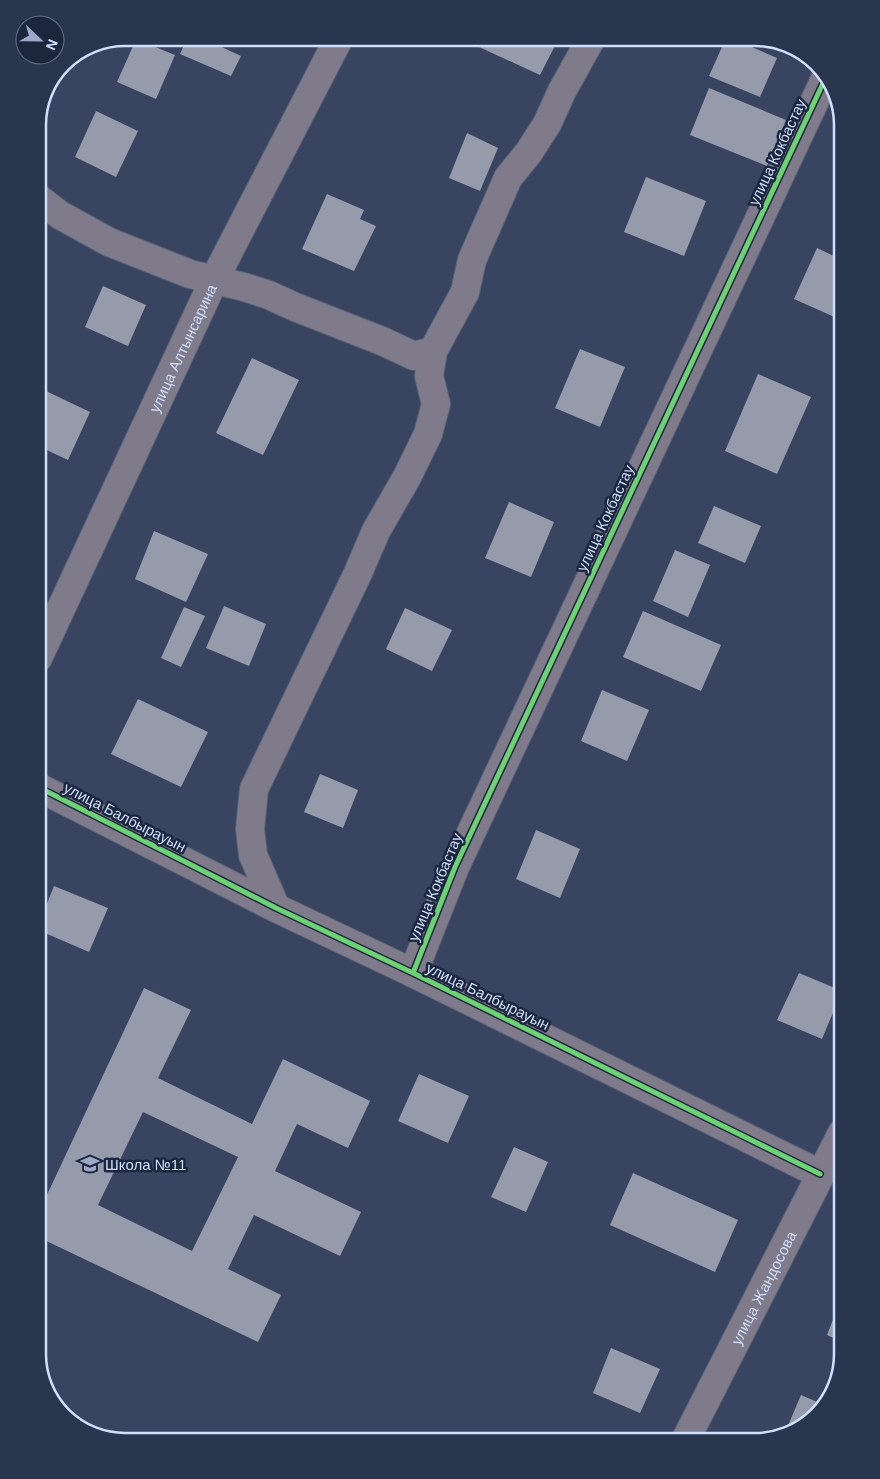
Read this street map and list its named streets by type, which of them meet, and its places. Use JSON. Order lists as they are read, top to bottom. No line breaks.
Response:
{"streets":{"street":["улица Кокбастау","улица Алтынсарина","улица Балбырауын","улица Жандосова"]},"crossings":[["улица Кокбастау","улица Балбырауын"],["улица Балбырауын","улица Жандосова"]],"places":{"school or university":["Школа №11"]},"north":"right"}
